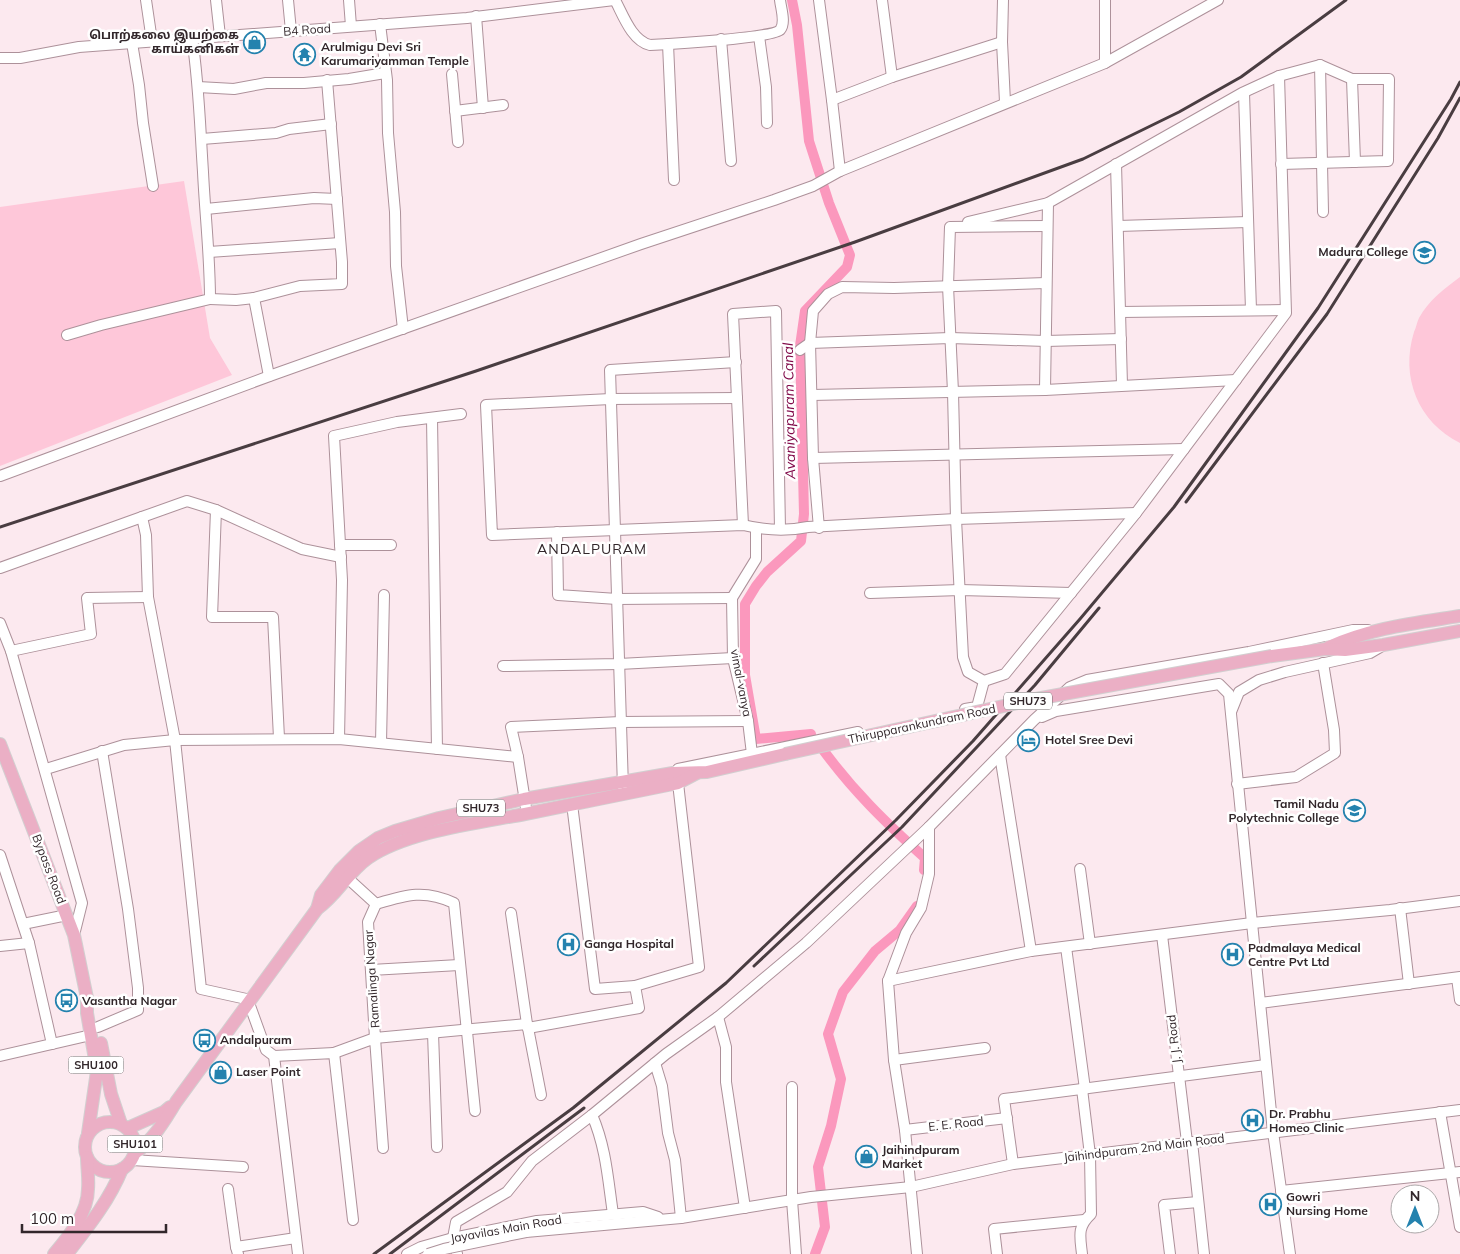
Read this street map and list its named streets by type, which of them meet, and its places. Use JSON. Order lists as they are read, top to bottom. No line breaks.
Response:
{"streets":{"main road":["SHU73","Thirupparankundram Road","Bypass Road","SHU100","SHU101"],"street":["B4 Road","vimal-vanya","Ramalinga Nagar","J. J. Road","E. E. Road","Jaihindpuram 2nd Main Road","Jayavilas Main Road"]},"crossings":[["Thirupparankundram Road","Bypass Road"],["Thirupparankundram Road","SHU101"],["Bypass Road","SHU101"],["J. J. Road","Jaihindpuram 2nd Main Road"],["Jaihindpuram 2nd Main Road","Jayavilas Main Road"]],"districts":["ANDALPURAM"],"water":["Avaniyapuram Canal"],"places":{"shop":["பொற்கலை இயற்கை காய்கனிகள்","Laser Point","Jaihindpuram Market"],"temple":["Arulmigu Devi Sri Karumariyamman Temple"],"school or university":["Madura College","Tamil Nadu Polytechnic College"],"hotel":["Hotel Sree Devi"],"hospital":["Ganga Hospital","Padmalaya Medical Centre Pvt Ltd","Dr. Prabhu Homeo Clinic","Gowri Nursing Home"],"bus stop":["Vasantha Nagar","Andalpuram"]},"scale_bar":"100 m","north":"top"}
